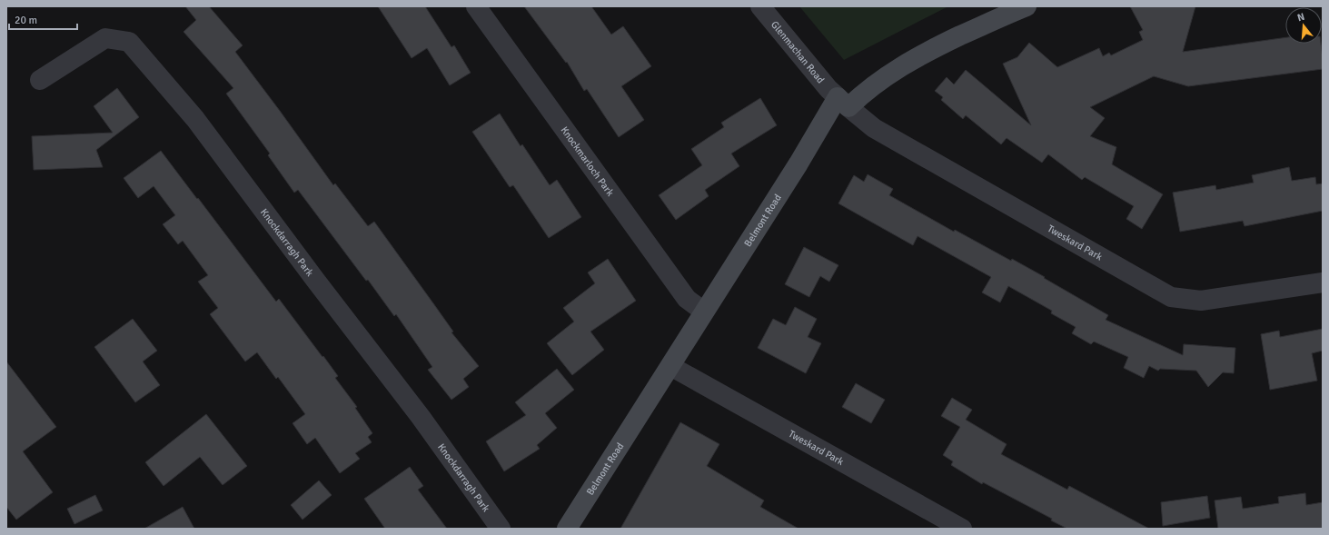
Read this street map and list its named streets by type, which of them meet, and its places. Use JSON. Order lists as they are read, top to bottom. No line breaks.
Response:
{"streets":{"main road":["Belmont Road"],"street":["Glenmachan Road","Knockmarloch Park","Knockdarragh Park","Tweskard Park"]},"crossings":[["Glenmachan Road","Belmont Road"],["Glenmachan Road","Tweskard Park"],["Knockmarloch Park","Belmont Road"],["Belmont Road","Tweskard Park"]],"scale_bar":"20 m","north":"top"}
